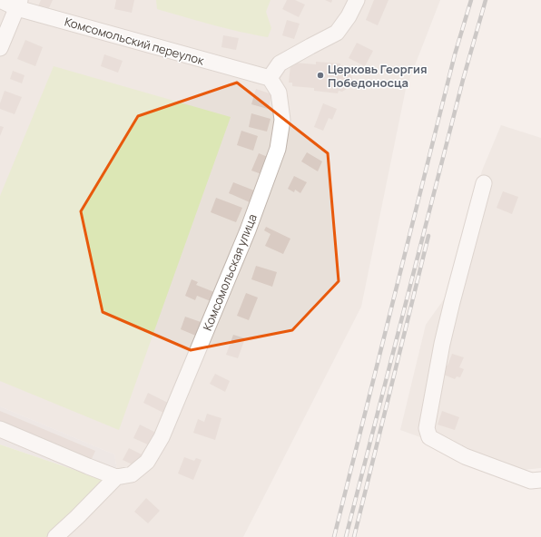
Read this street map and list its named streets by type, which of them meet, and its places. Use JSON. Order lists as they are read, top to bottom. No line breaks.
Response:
{"streets":{"street":["Комсомольский переулок","Комсомольская улица"]},"crossings":[["Комсомольский переулок","Комсомольская улица"]],"places":["Церковь Георгия Победоносца"]}
